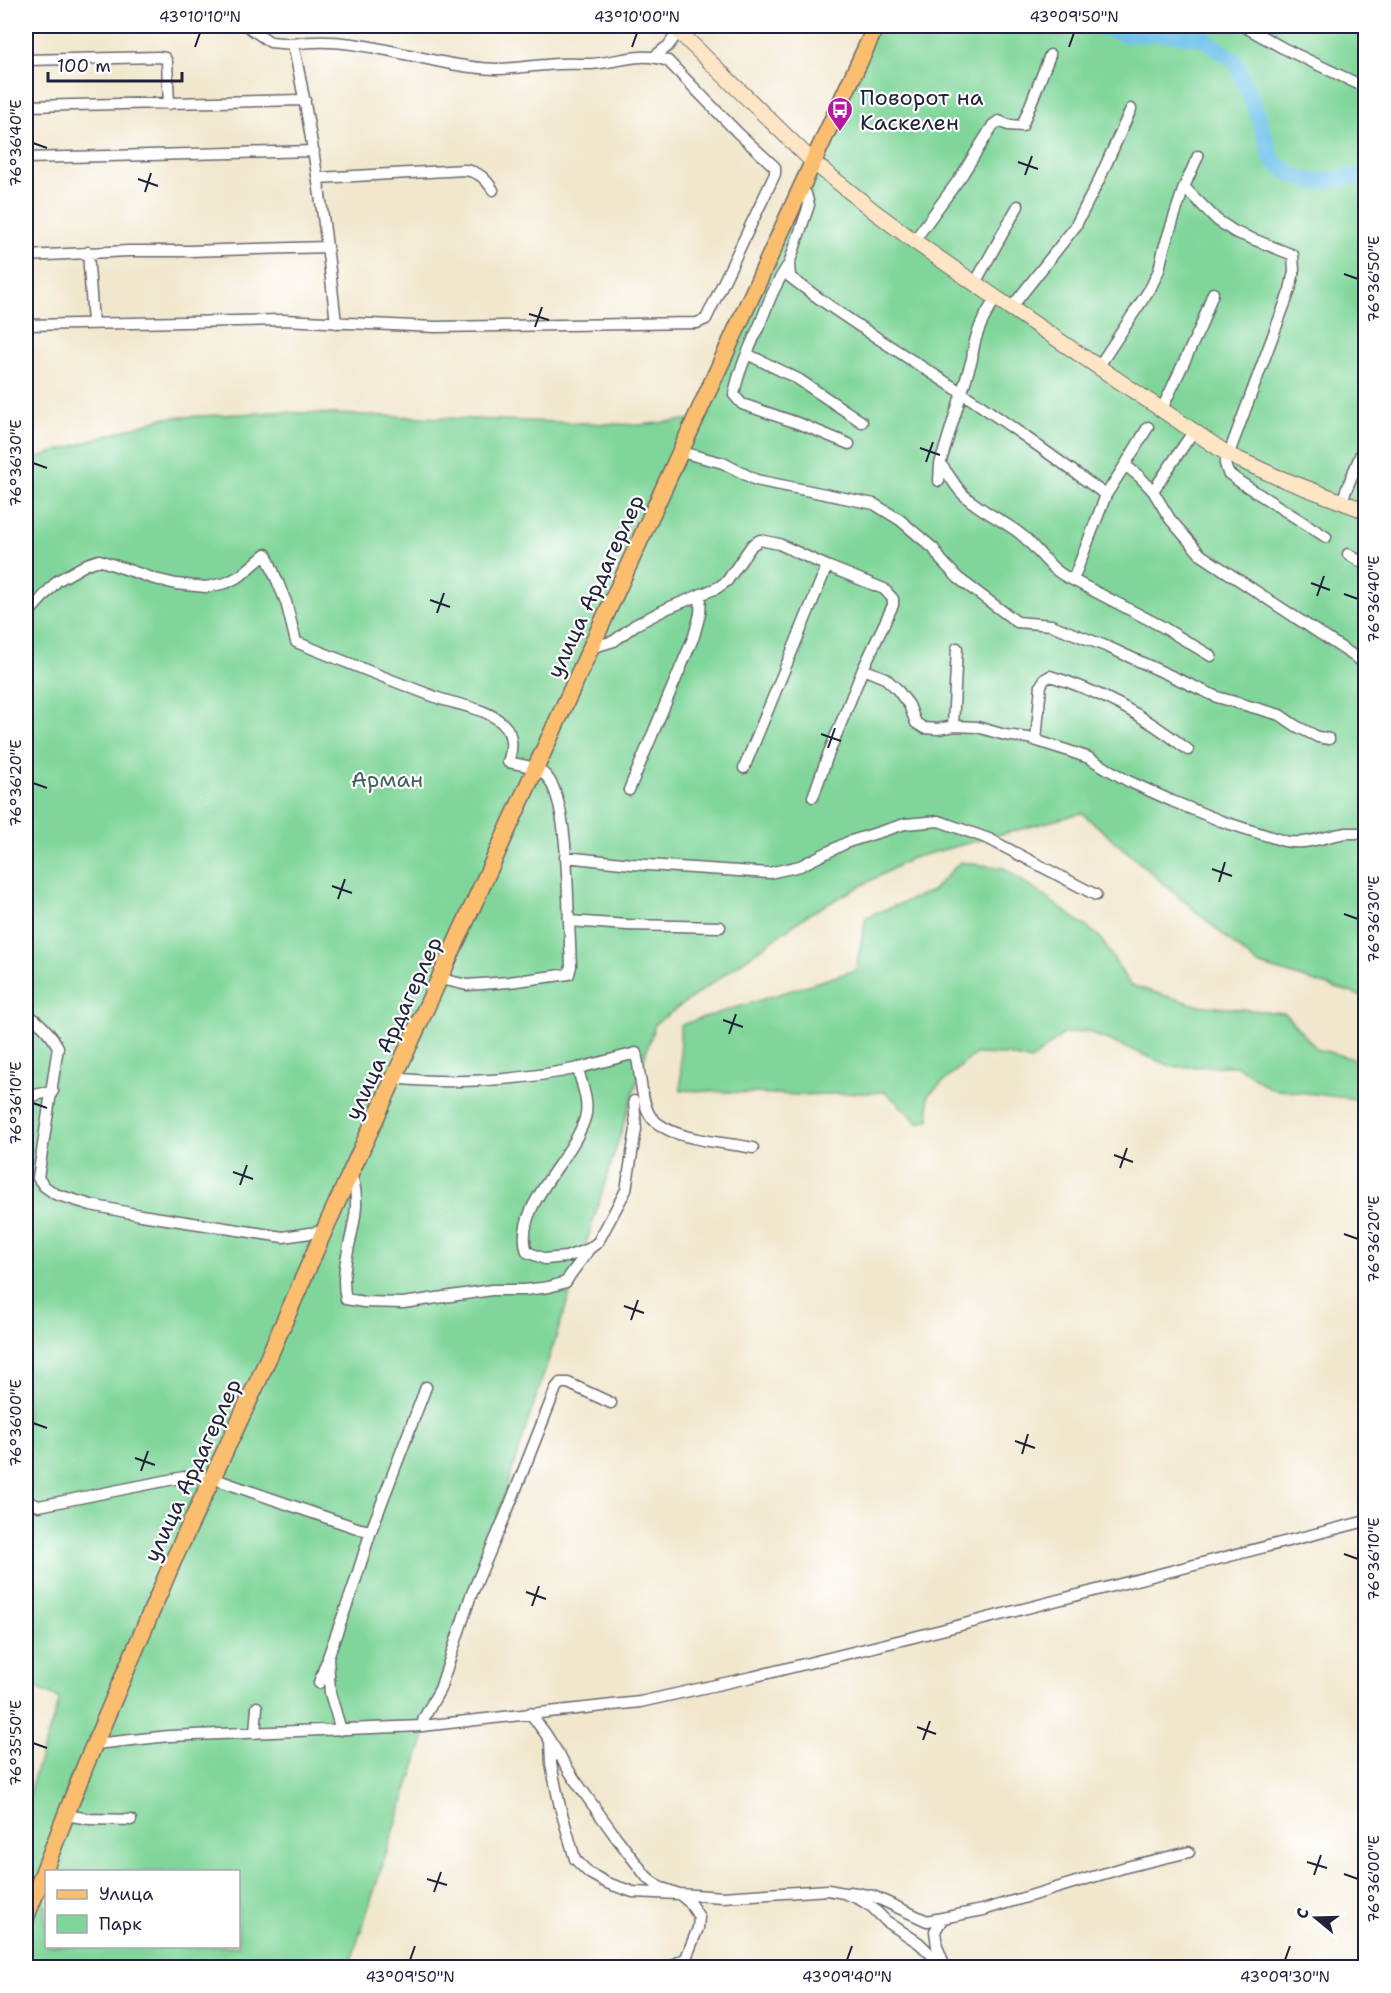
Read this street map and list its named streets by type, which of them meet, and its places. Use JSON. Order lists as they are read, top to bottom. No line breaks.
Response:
{"streets":{"main road":["улица Ардагерлер"]},"parks":["Арман"],"places":{"bus stop":["Поворот на Каскелен"]},"legend":["Улица","Парк"],"scale_bar":"100 m","north":"left","coordinates":["43°10'10\"N","43°10'00\"N","43°09'50\"N","76°36'40\"E","76°36'50\"E","76°36'30\"E","76°36'20\"E","76°36'10\"E","76°36'00\"E","76°35'50\"E","43°09'40\"N","43°09'30\"N"]}
